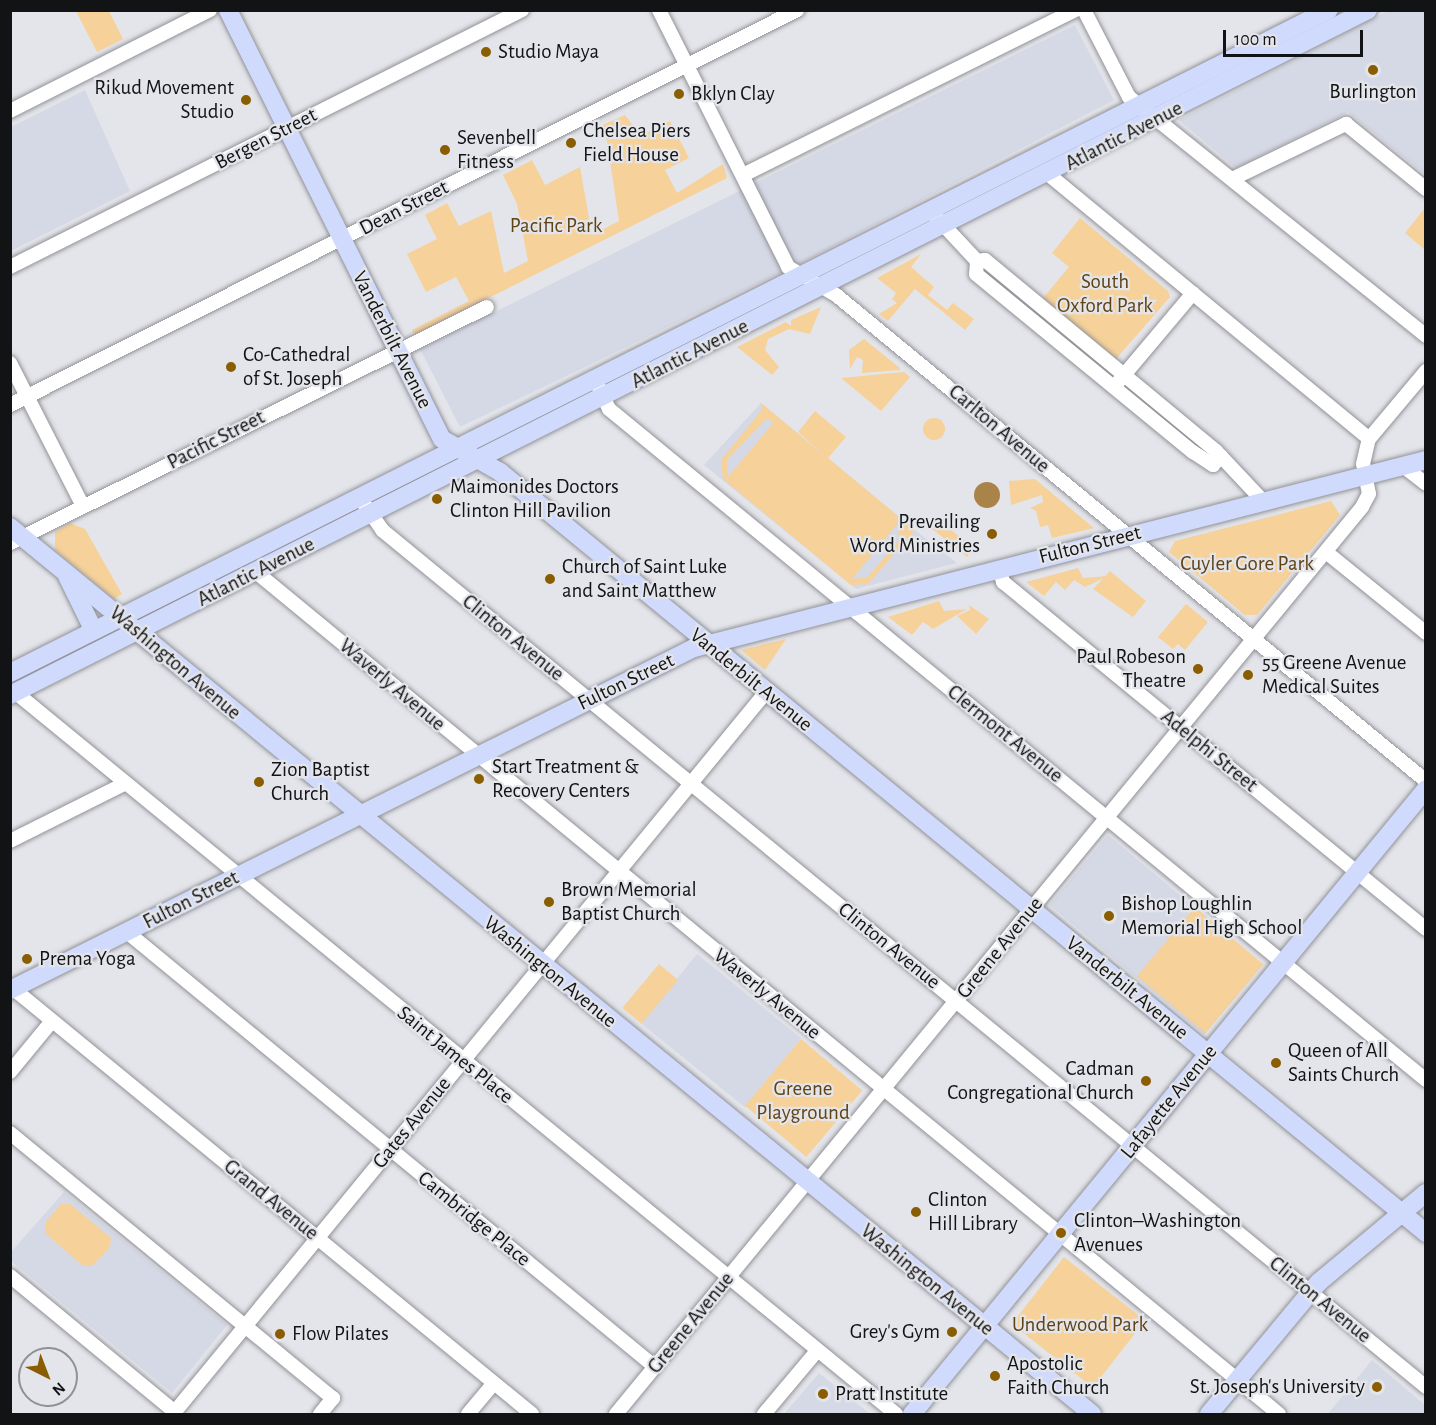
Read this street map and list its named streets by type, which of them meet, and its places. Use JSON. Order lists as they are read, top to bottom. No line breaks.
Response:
{"streets":{"main road":["Atlantic Avenue","Vanderbilt Avenue","Fulton Street","Washington Avenue","Lafayette Avenue"],"street":["Bergen Street","Dean Street","Carlton Avenue","Pacific Street","Clinton Avenue","Waverly Avenue","Clermont Avenue","Adelphi Street","Greene Avenue","Saint James Place","Gates Avenue","Grand Avenue","Cambridge Place"]},"crossings":[["Atlantic Avenue","Vanderbilt Avenue"],["Atlantic Avenue","Carlton Avenue"],["Atlantic Avenue","Clinton Avenue"],["Atlantic Avenue","Washington Avenue"],["Atlantic Avenue","Waverly Avenue"],["Atlantic Avenue","Clermont Avenue"],["Atlantic Avenue","Saint James Place"],["Bergen Street","Vanderbilt Avenue"],["Dean Street","Vanderbilt Avenue"],["Vanderbilt Avenue","Pacific Street"],["Vanderbilt Avenue","Fulton Street"],["Vanderbilt Avenue","Greene Avenue"],["Vanderbilt Avenue","Lafayette Avenue"],["Vanderbilt Avenue","Gates Avenue"],["Carlton Avenue","Fulton Street"],["Carlton Avenue","Greene Avenue"],["Pacific Street","Washington Avenue"],["Fulton Street","Clinton Avenue"],["Fulton Street","Washington Avenue"],["Fulton Street","Waverly Avenue"],["Fulton Street","Clermont Avenue"],["Fulton Street","Adelphi Street"],["Fulton Street","Greene Avenue"],["Fulton Street","Saint James Place"],["Fulton Street","Grand Avenue"],["Fulton Street","Cambridge Place"],["Clinton Avenue","Greene Avenue"],["Clinton Avenue","Lafayette Avenue"],["Clinton Avenue","Gates Avenue"],["Washington Avenue","Greene Avenue"],["Washington Avenue","Lafayette Avenue"],["Washington Avenue","Gates Avenue"],["Waverly Avenue","Greene Avenue"],["Waverly Avenue","Lafayette Avenue"],["Waverly Avenue","Gates Avenue"],["Clermont Avenue","Greene Avenue"],["Clermont Avenue","Lafayette Avenue"],["Adelphi Street","Greene Avenue"],["Adelphi Street","Lafayette Avenue"],["Greene Avenue","Saint James Place"],["Greene Avenue","Cambridge Place"],["Saint James Place","Gates Avenue"],["Gates Avenue","Grand Avenue"],["Gates Avenue","Cambridge Place"]],"parks":["Pacific Park","South Oxford Park","Cuyler Gore Park","Greene Playground","Underwood Park"],"places":["Studio Maya","Burlington","Bklyn Clay","Rikud Movement Studio","Chelsea Piers Field House","Sevenbell Fitness","Co-Cathedral of St. Joseph","Maimonides Doctors Clinton Hill Pavilion","Prevailing Word Ministries","Church of Saint Luke and Saint Matthew","Paul Robeson Theatre","55 Greene Avenue Medical Suites","Start Treatment & Recovery Centers","Zion Baptist Church","Brown Memorial Baptist Church","Bishop Loughlin Memorial High School","Prema Yoga","Queen of All Saints Church","Cadman Congregational Church","Clinton Hill Library","Clinton–Washington Avenues","Grey's Gym","Flow Pilates","Apostolic Faith Church","St. Joseph's University","Pratt Institute"],"scale_bar":"100 m","north":"bottom right"}
